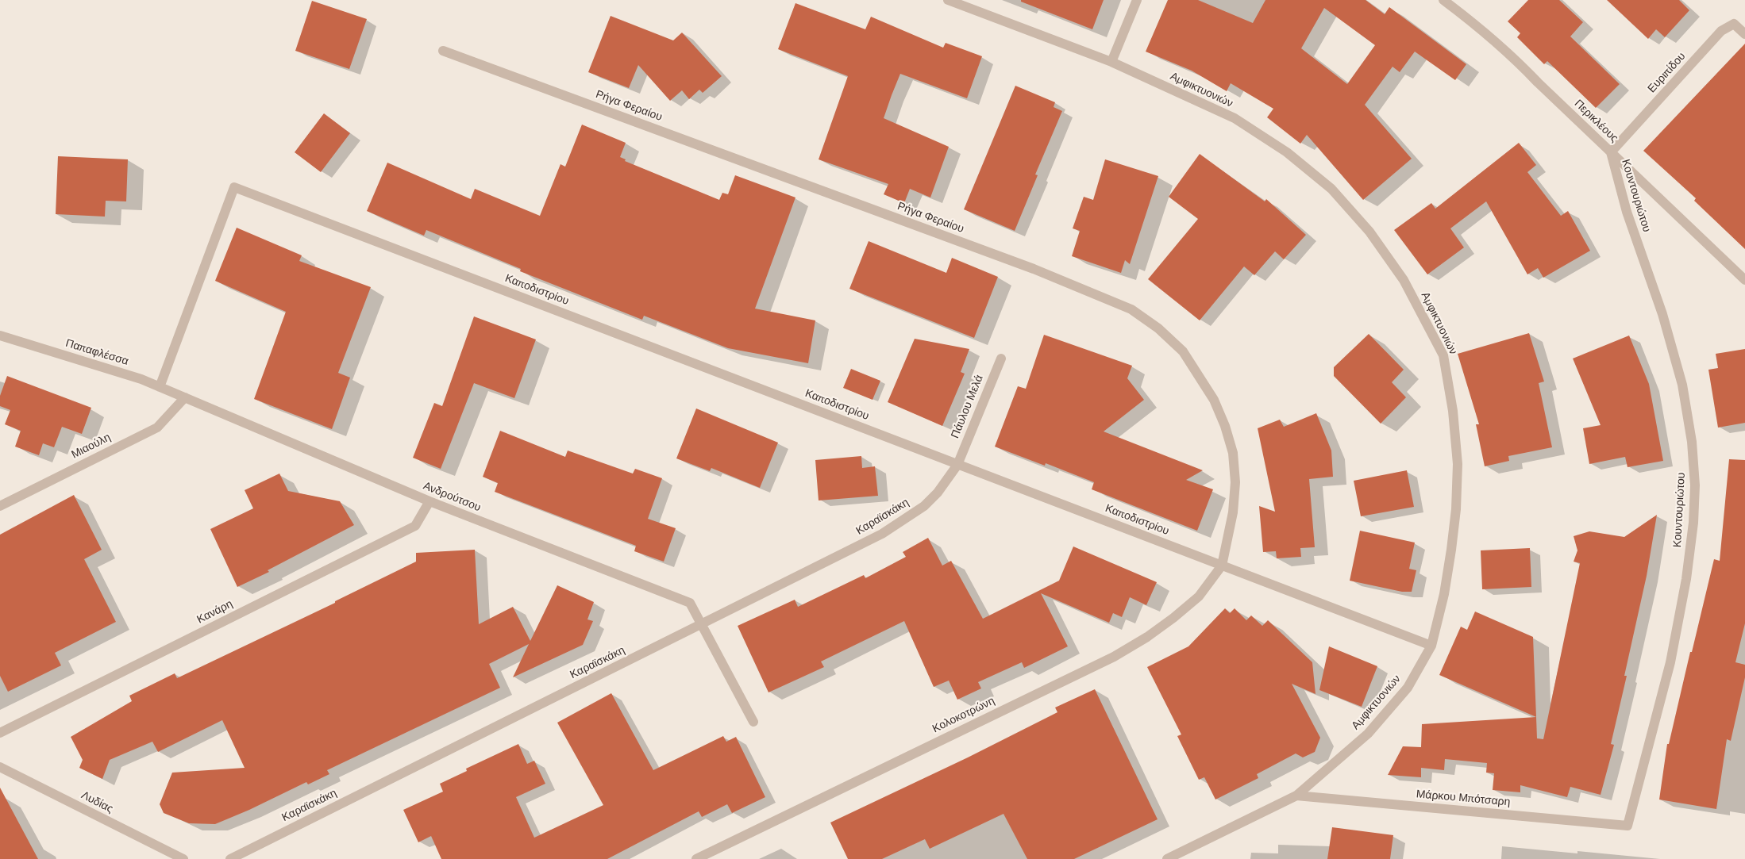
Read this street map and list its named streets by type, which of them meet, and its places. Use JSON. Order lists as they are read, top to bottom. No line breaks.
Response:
{"streets":{"street":["Ευριπίδου","Αμφικτυονιών","Ρήγα Φεραίου","Περικλέους","Κουντουριώτου","Καποδιστρίου","Παπαφλέσσα","Πάυλου Μελά","Μιαούλη","Ανδρούτσου","Καραϊσκάκη","Κανάρη","Κολοκοτρώνη","Μάρκου Μπότσαρη","Λυδίας"]},"crossings":[["Ευριπίδου","Περικλέους"],["Ευριπίδου","Κουντουριώτου"],["Αμφικτυονιών","Καποδιστρίου"],["Αμφικτυονιών","Μάρκου Μπότσαρη"],["Ρήγα Φεραίου","Καποδιστρίου"],["Ρήγα Φεραίου","Κολοκοτρώνη"],["Περικλέους","Κουντουριώτου"],["Κουντουριώτου","Μάρκου Μπότσαρη"],["Καποδιστρίου","Παπαφλέσσα"],["Καποδιστρίου","Πάυλου Μελά"],["Καποδιστρίου","Καραϊσκάκη"],["Καποδιστρίου","Κολοκοτρώνη"],["Παπαφλέσσα","Μιαούλη"],["Παπαφλέσσα","Ανδρούτσου"],["Πάυλου Μελά","Καραϊσκάκη"],["Μιαούλη","Ανδρούτσου"],["Ανδρούτσου","Καραϊσκάκη"],["Ανδρούτσου","Κανάρη"]]}
